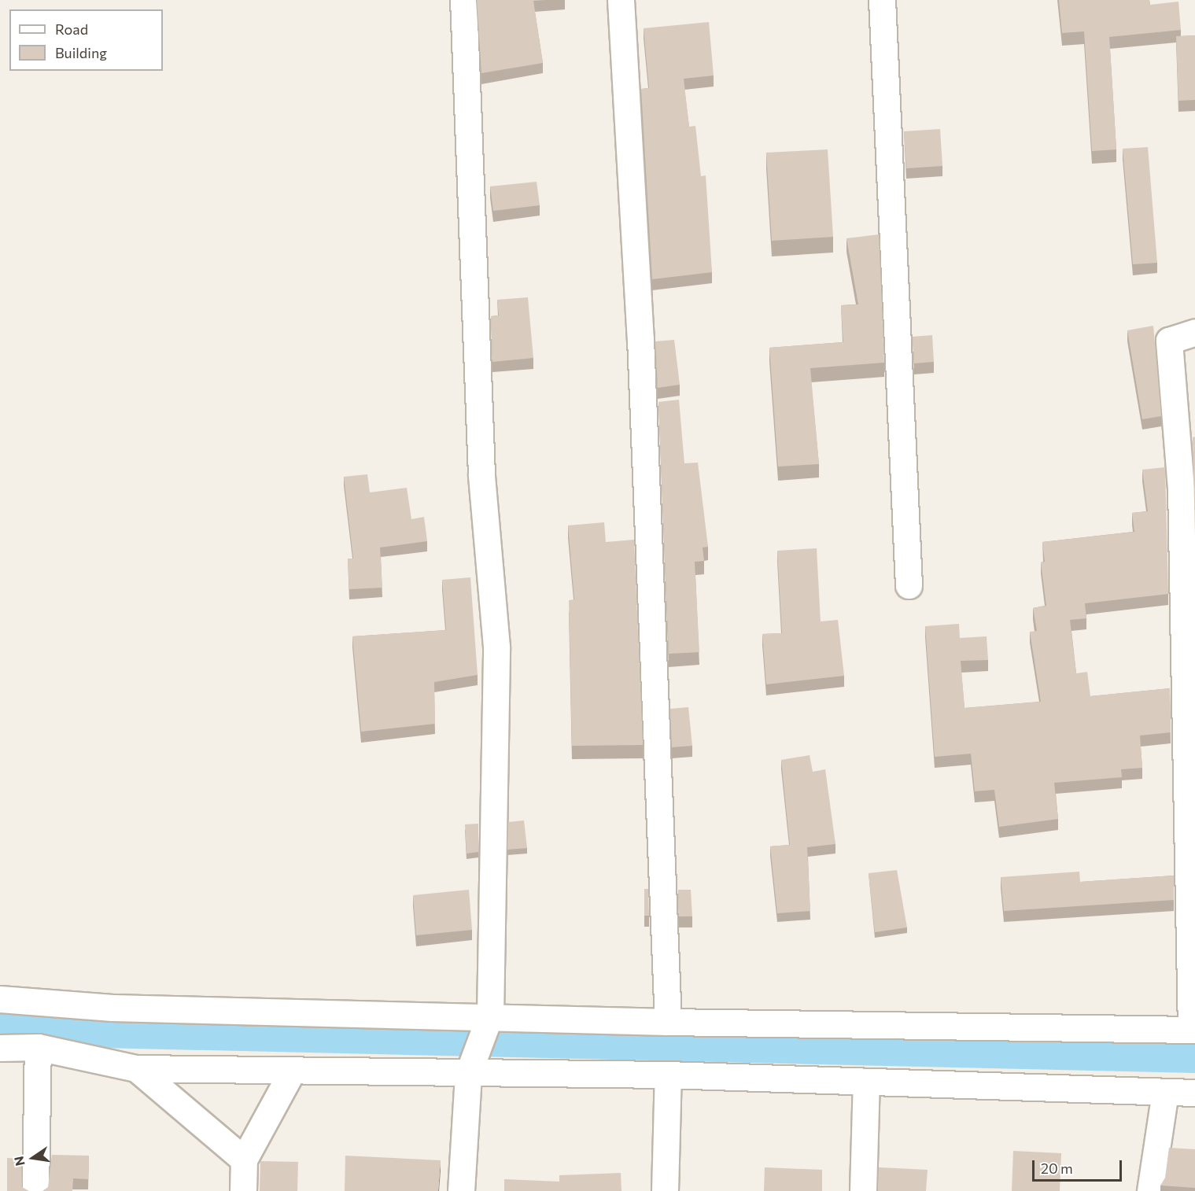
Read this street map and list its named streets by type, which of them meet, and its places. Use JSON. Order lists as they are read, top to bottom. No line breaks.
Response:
{"legend":["Road","Building"],"scale_bar":"20 m","north":"left"}
